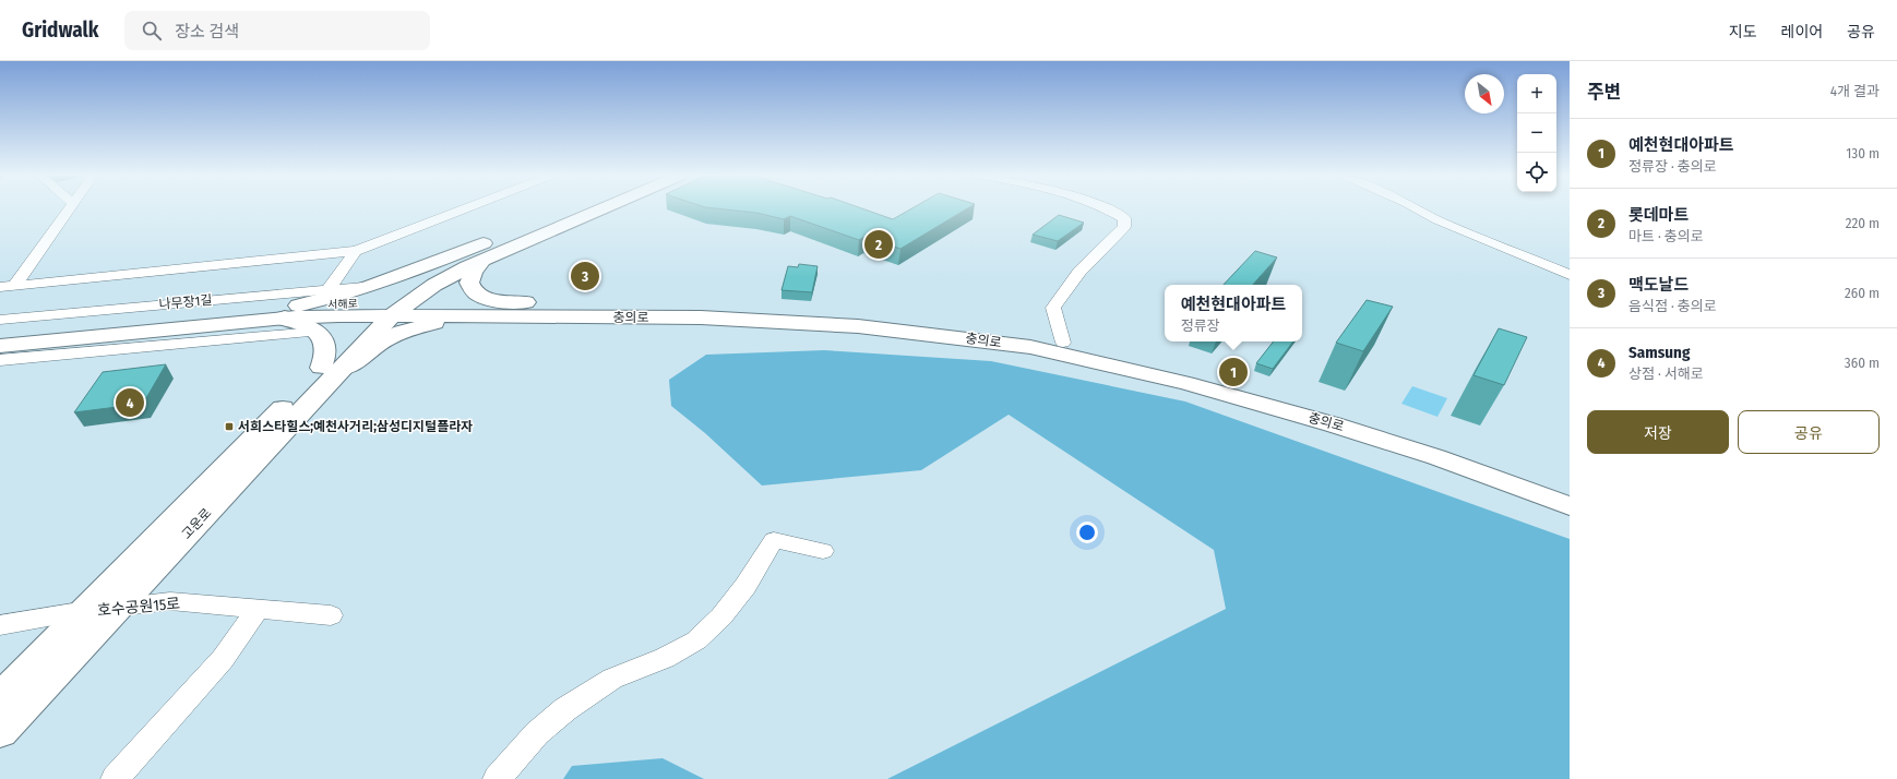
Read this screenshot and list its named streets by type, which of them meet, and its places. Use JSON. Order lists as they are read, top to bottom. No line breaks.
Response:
{"streets":{"main road":["서해로","충의로","고운로"],"street":["나무장1길","호수공원15로"]},"crossings":[["서해로","충의로"],["서해로","고운로"],["충의로","고운로"],["고운로","호수공원15로"]],"places":{"transit":["서희스타힐스;예천사거리;삼성디지털플라자"]},"north":"bottom right","page":{"header":"Gridwalk","search":"장소 검색","nav":["지도","레이어","공유"],"heading":["주변","4개 결과"],"map_buttons":["+","−"],"list":[{"mark":"1","name":"예천현대아파트","note":"정류장 · 충의로","value":"130 m"},{"mark":"2","name":"롯데마트","note":"마트 · 충의로","value":"220 m"},{"mark":"3","name":"맥도날드","note":"음식점 · 충의로","value":"260 m"},{"mark":"4","name":"Samsung","note":"상점 · 서해로","value":"360 m"}],"pins":["2","3","1","4"],"popup":["예천현대아파트","정류장"],"buttons":["저장","공유"]}}
